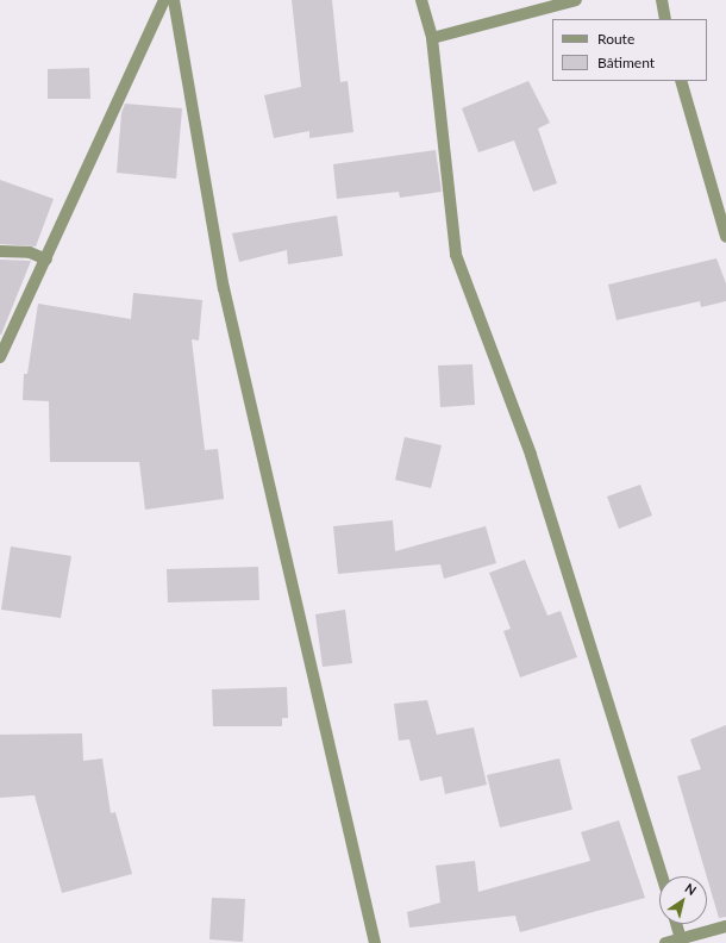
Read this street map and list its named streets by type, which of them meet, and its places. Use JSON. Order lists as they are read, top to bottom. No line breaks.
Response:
{"legend":["Route","Bâtiment"],"north":"top right"}
